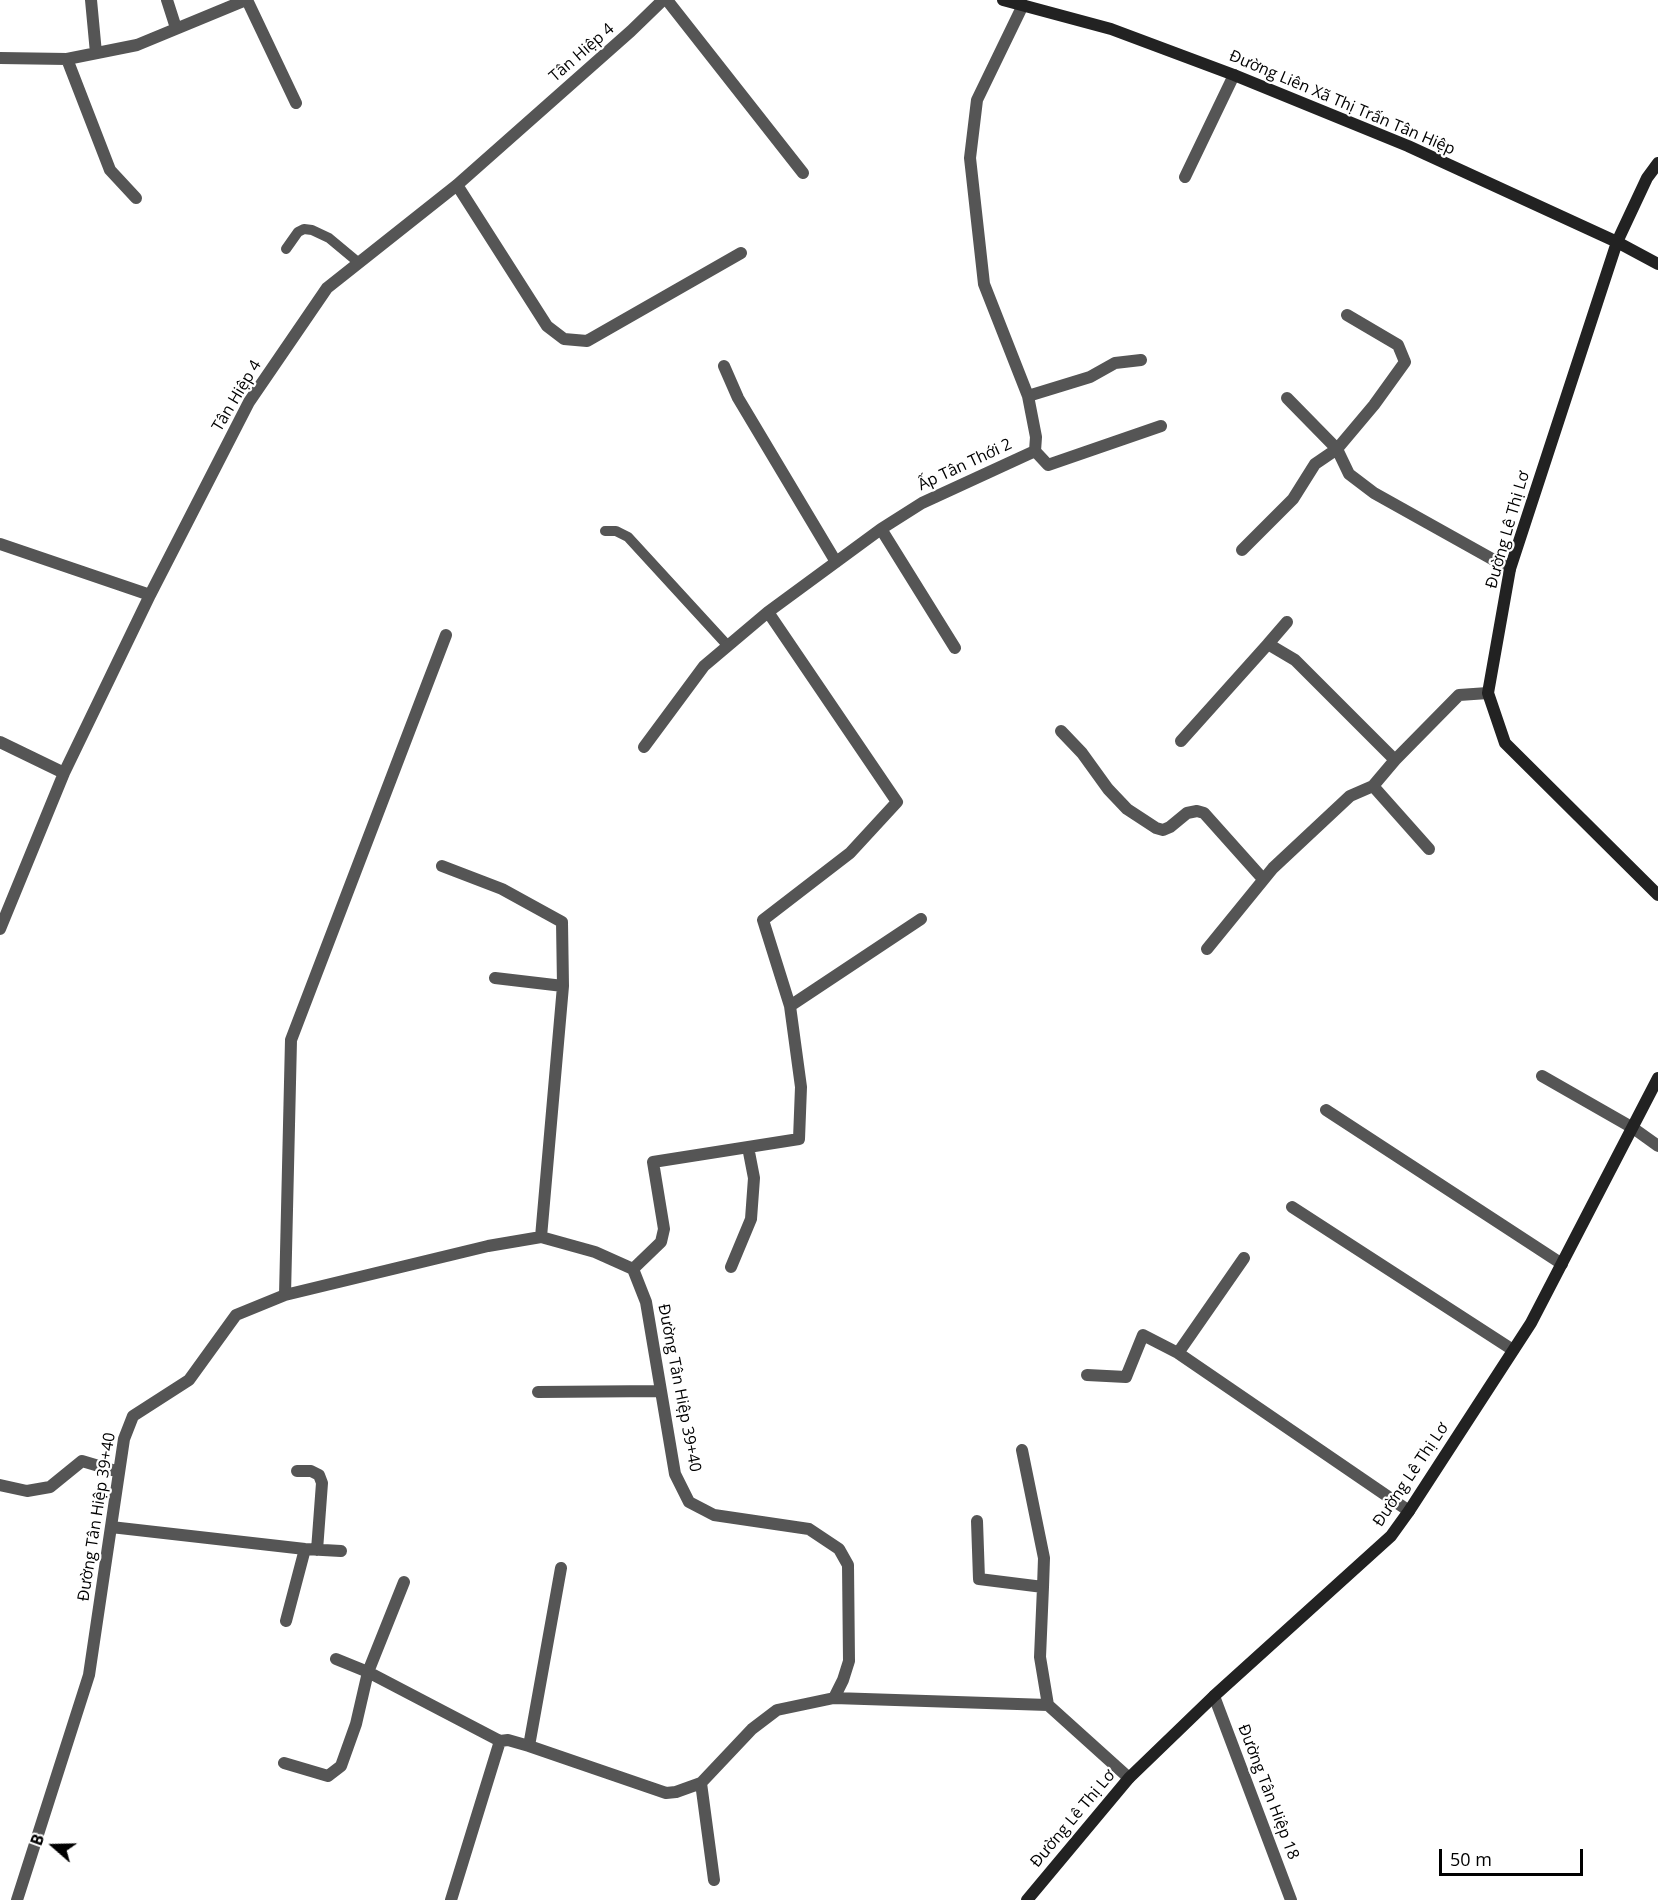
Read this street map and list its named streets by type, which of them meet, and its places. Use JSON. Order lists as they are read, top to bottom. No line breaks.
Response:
{"streets":{"street":["Tân Hiệp 4","Đường Liên Xã Thị Trấn Tân Hiệp","Ấp Tân Thới 2","Đường Lê Thị Lơ","Đường Tân Hiệp 39+40","Đường Tân Hiệp 18"]},"crossings":[["Đường Liên Xã Thị Trấn Tân Hiệp","Ấp Tân Thới 2"],["Đường Liên Xã Thị Trấn Tân Hiệp","Đường Lê Thị Lơ"],["Đường Lê Thị Lơ","Đường Tân Hiệp 18"]],"scale_bar":"50 m","north":"left"}
